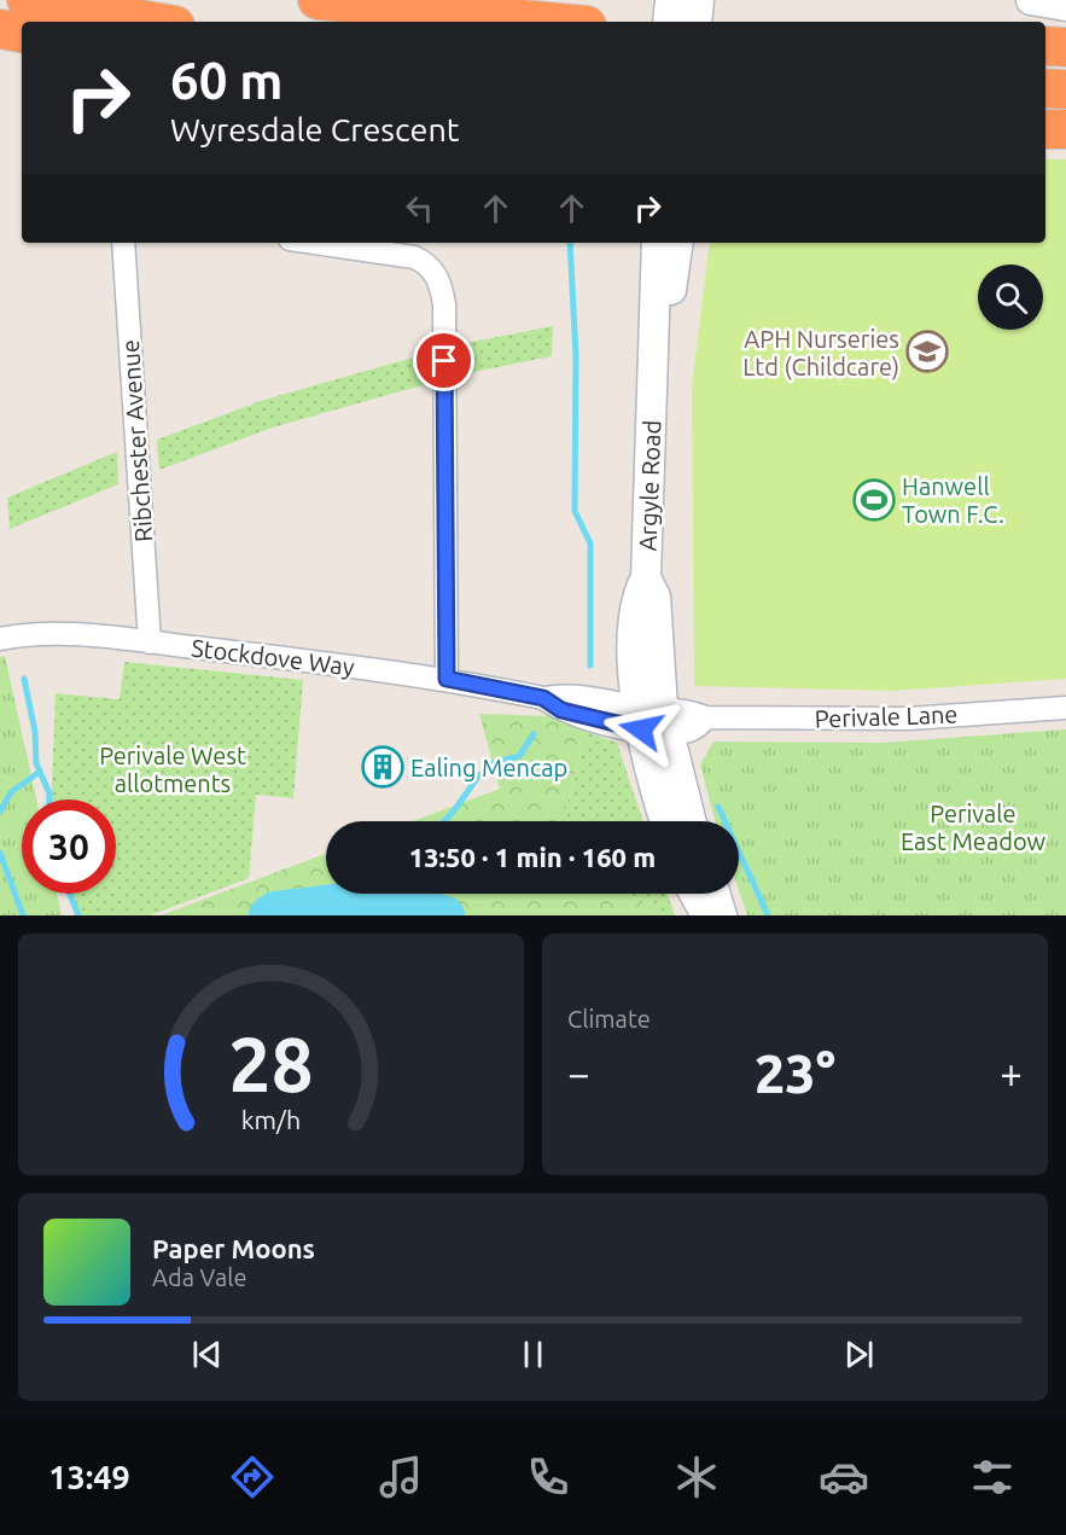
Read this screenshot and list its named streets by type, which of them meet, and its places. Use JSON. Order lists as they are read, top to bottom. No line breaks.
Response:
{"streets":{"main road":["Argyle Road"],"street":["Ribchester Avenue","Stockdove Way","Perivale Lane"]},"crossings":[["Ribchester Avenue","Stockdove Way"],["Argyle Road","Stockdove Way"],["Argyle Road","Perivale Lane"],["Stockdove Way","Perivale Lane"]],"parks":["Perivale West allotments","Perivale East Meadow"],"places":{"school or university":["APH Nurseries Ltd (Childcare)"],"sports":["Hanwell Town F.C."],"building":["Ealing Mencap"]},"page":{"turn":["60 m","Wyresdale Crescent"],"limit":"30","trip":"13:50 · 1 min · 160 m","tile":"Climate","heat":["−","23°","+"],"song":["Paper Moons","Ada Vale"],"tabs":"13:49","gauge":["28","km/h"]}}
